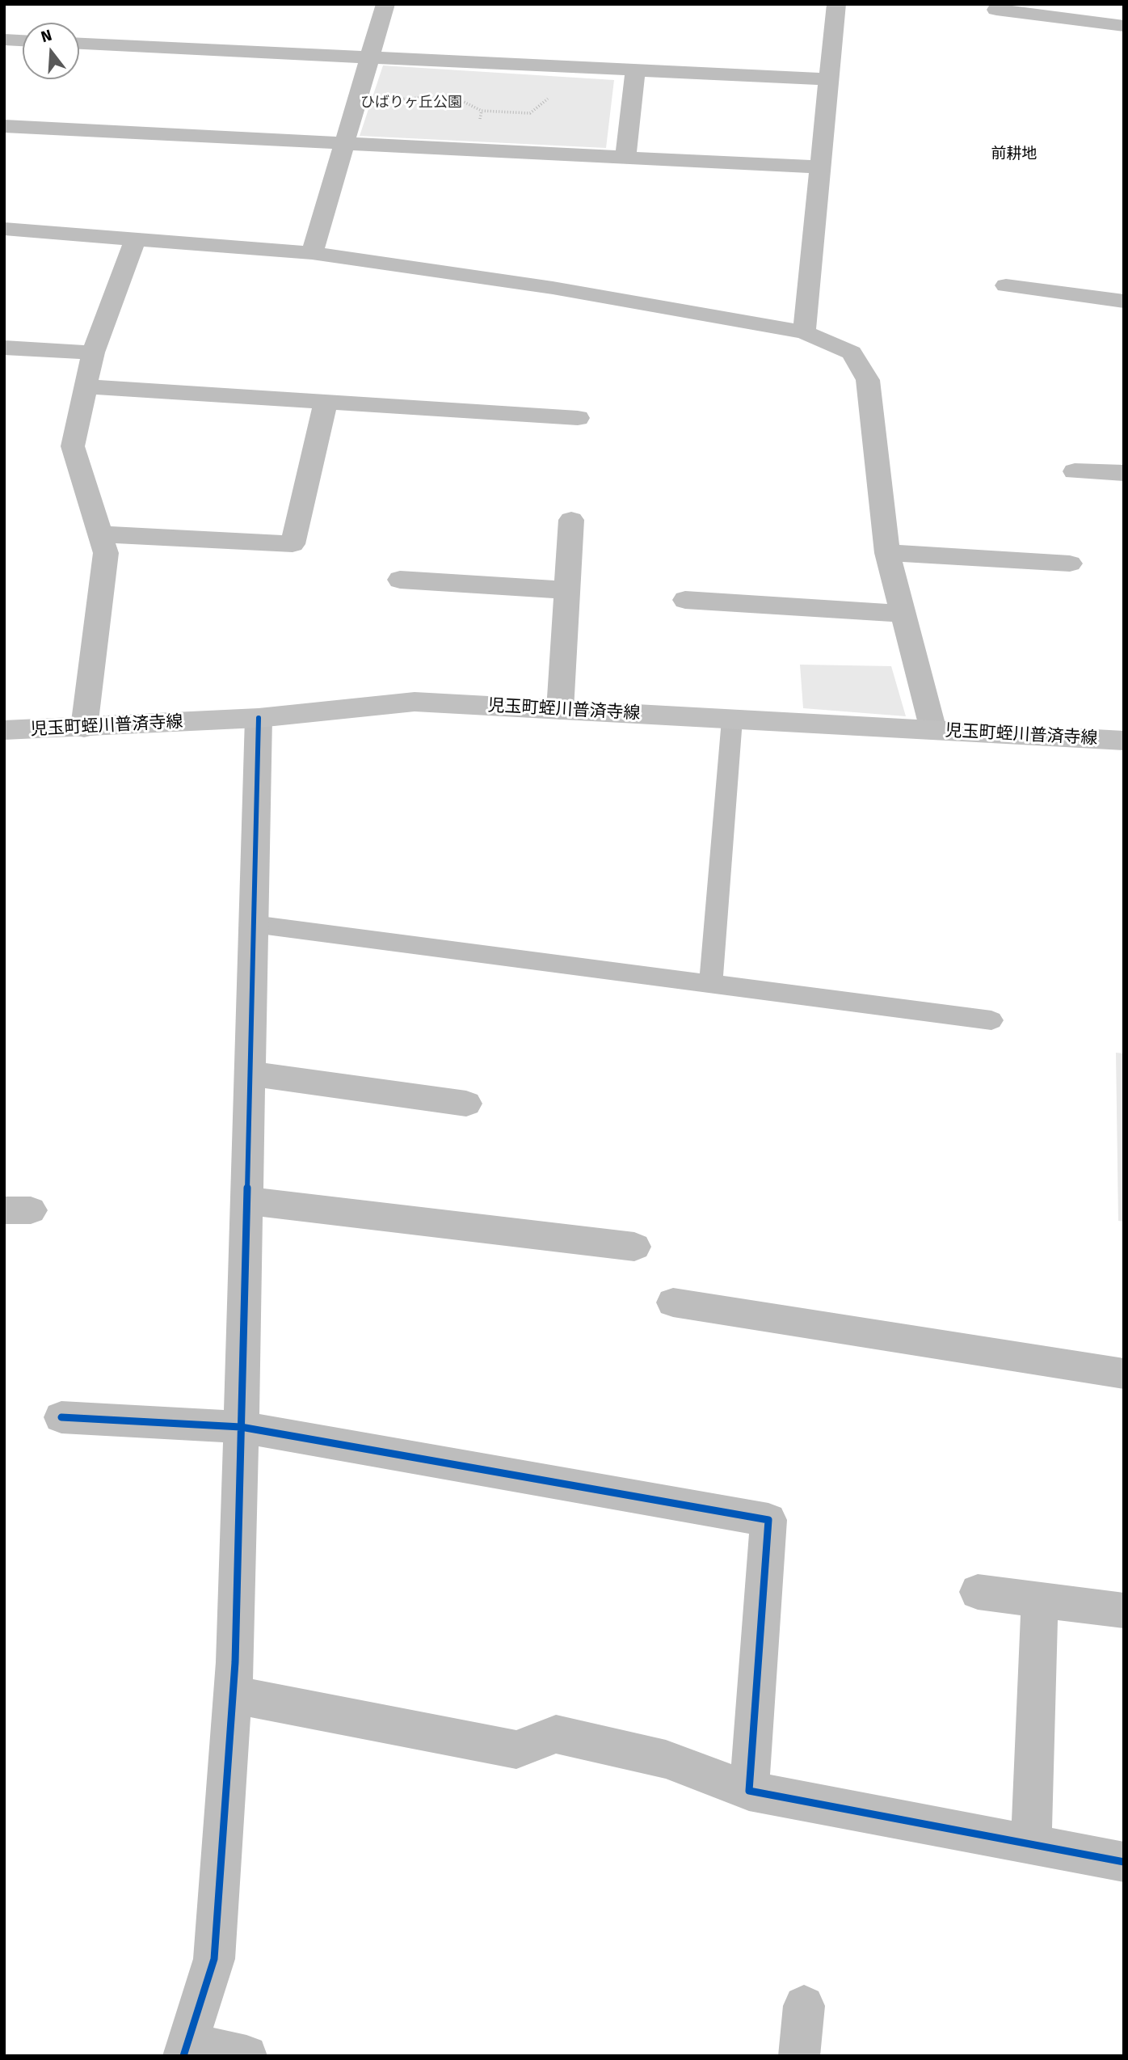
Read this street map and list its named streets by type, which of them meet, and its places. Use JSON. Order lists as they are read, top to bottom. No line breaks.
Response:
{"streets":{"main road":["児玉町蛭川普済寺線"]},"districts":["前耕地"],"parks":["ひばりヶ丘公園"],"north":"top"}
